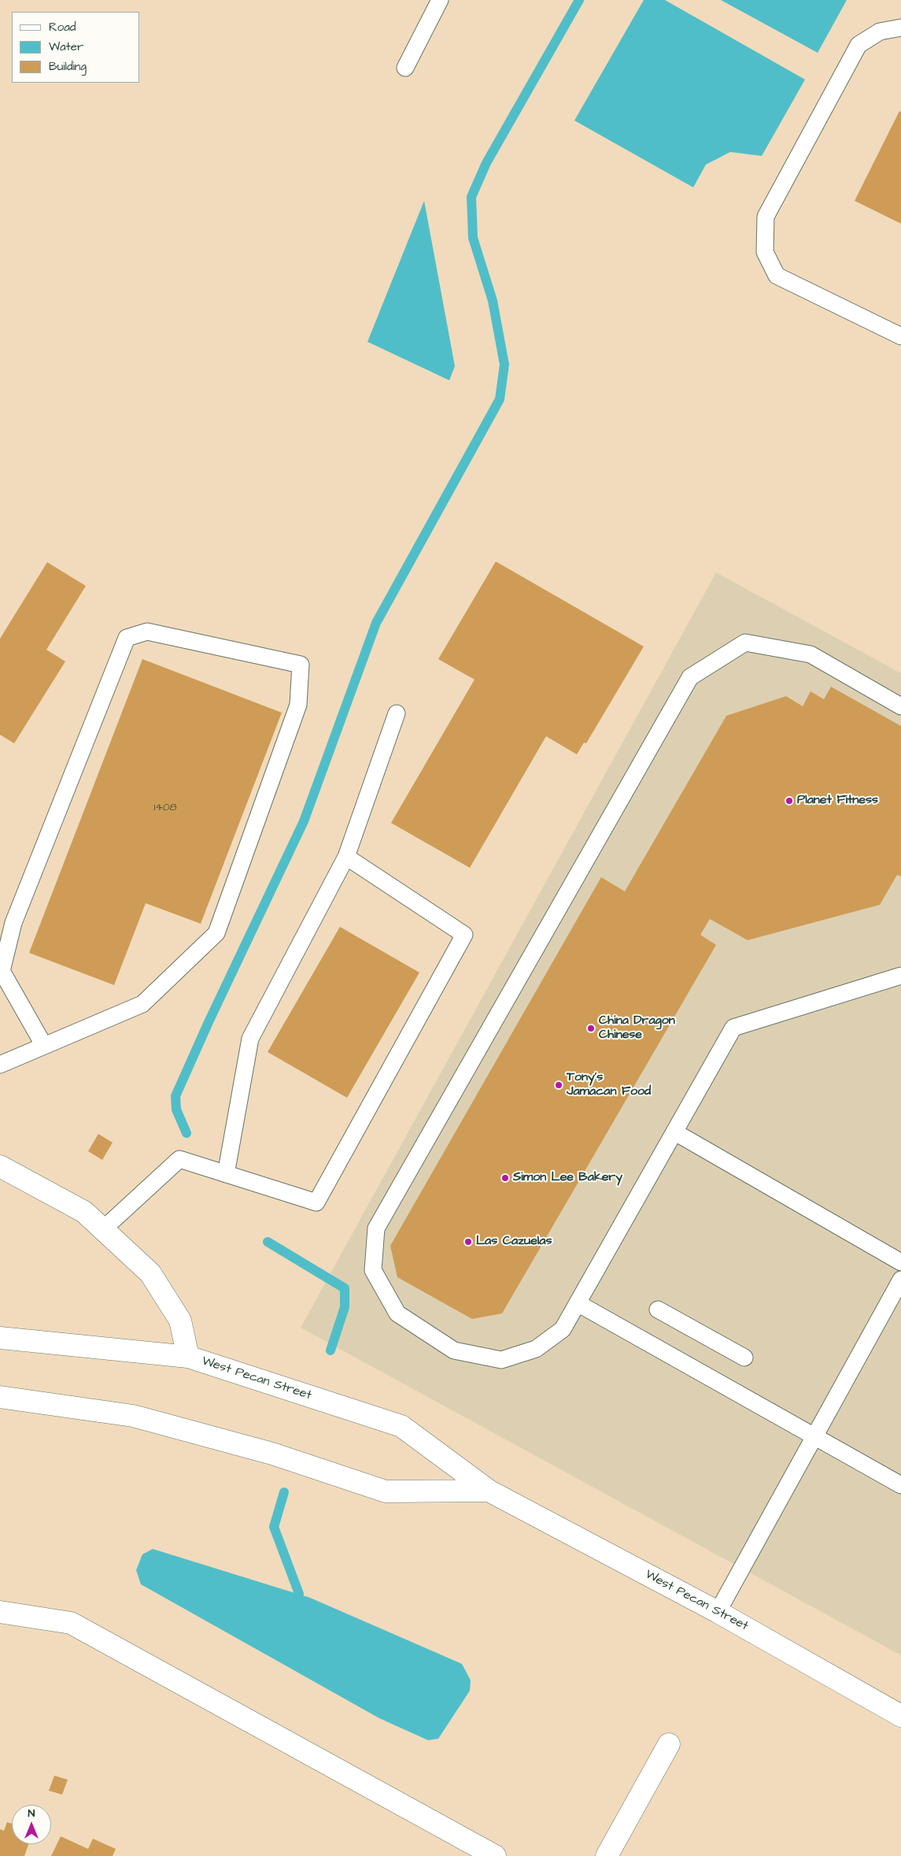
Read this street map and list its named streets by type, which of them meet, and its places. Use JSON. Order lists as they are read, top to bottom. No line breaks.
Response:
{"streets":{"main road":["West Pecan Street"]},"places":["Planet Fitness","China Dragon Chinese","Tony's Jamacan Food","Simon Lee Bakery","Las Cazuelas"],"house_numbers":["1408"],"legend":["Road","Water","Building"],"north":"top"}
